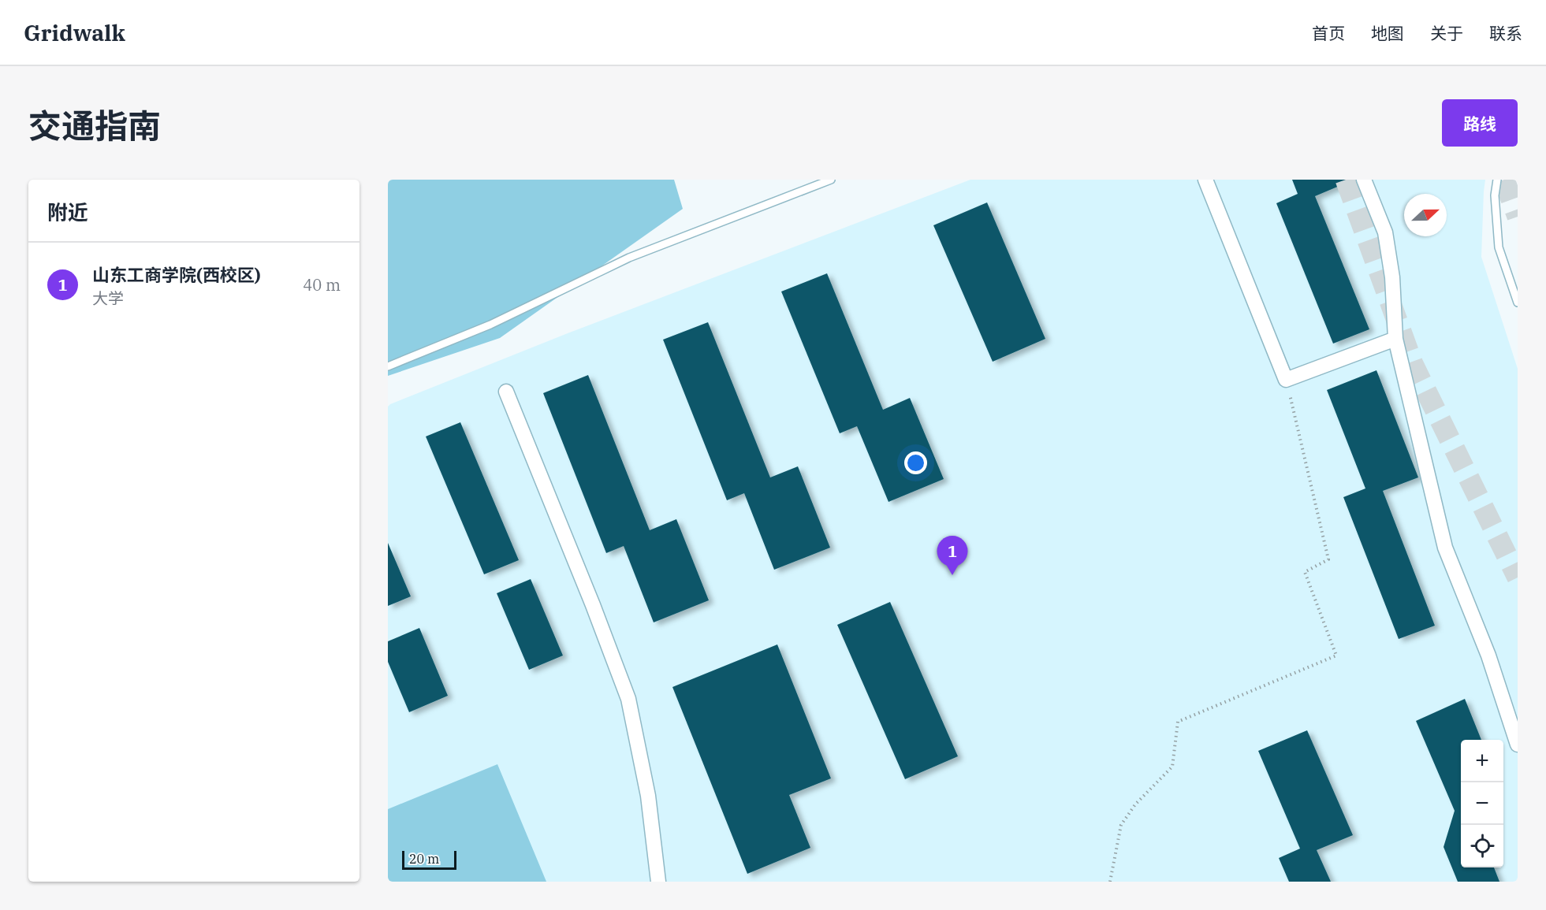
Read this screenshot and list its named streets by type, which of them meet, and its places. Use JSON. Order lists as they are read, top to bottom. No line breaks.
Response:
{"scale_bar":"20 m","north":"right","page":{"header":"Gridwalk","nav":["首页","地图","关于","联系"],"title":"交通指南","buttons":"路线","heading":"附近","list":[{"mark":"1","name":"山东工商学院(西校区)","note":"大学","value":"40 m"}],"pins":"1","map_buttons":["+","−"],"scale":"20 m"}}
